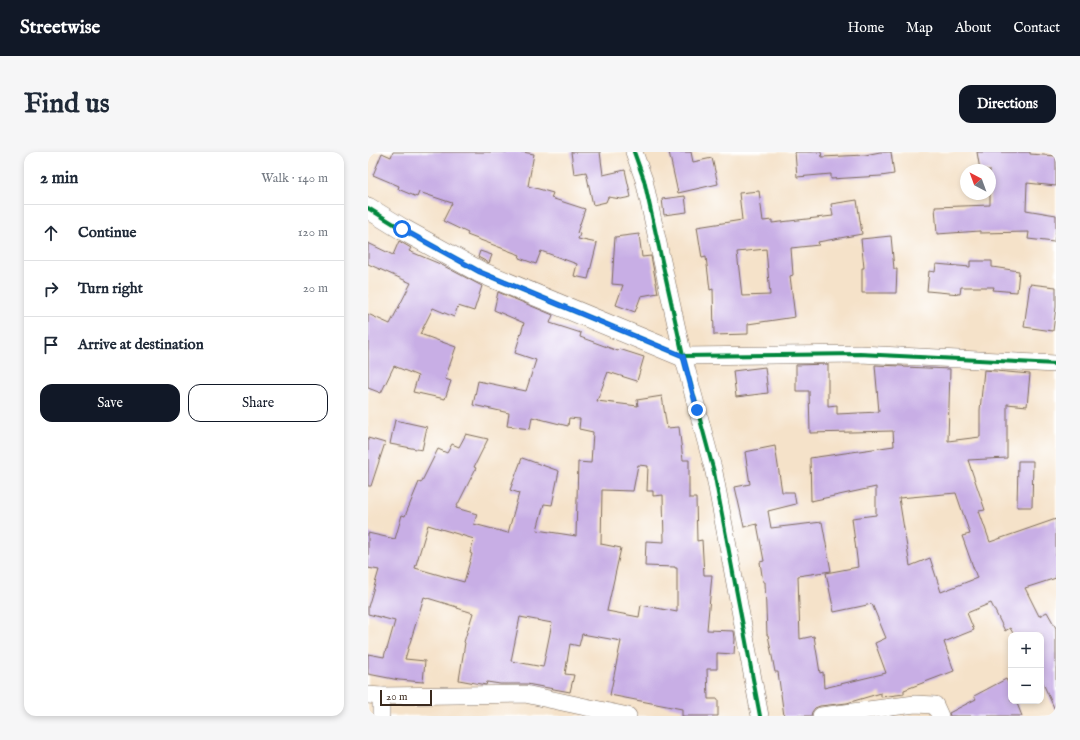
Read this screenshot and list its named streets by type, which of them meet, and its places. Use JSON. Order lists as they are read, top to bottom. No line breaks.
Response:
{"scale_bar":"20 m","north":"top left","page":{"header":"Streetwise","nav":["Home","Map","About","Contact"],"buttons":["Directions",["Save","Share"]],"title":"Find us","heading":["2 min","Walk · 140 m"],"list":[["Continue","120 m"],["Turn right","20 m"],"Arrive at destination"],"map_buttons":["+","−"],"scale":"20 m"}}
